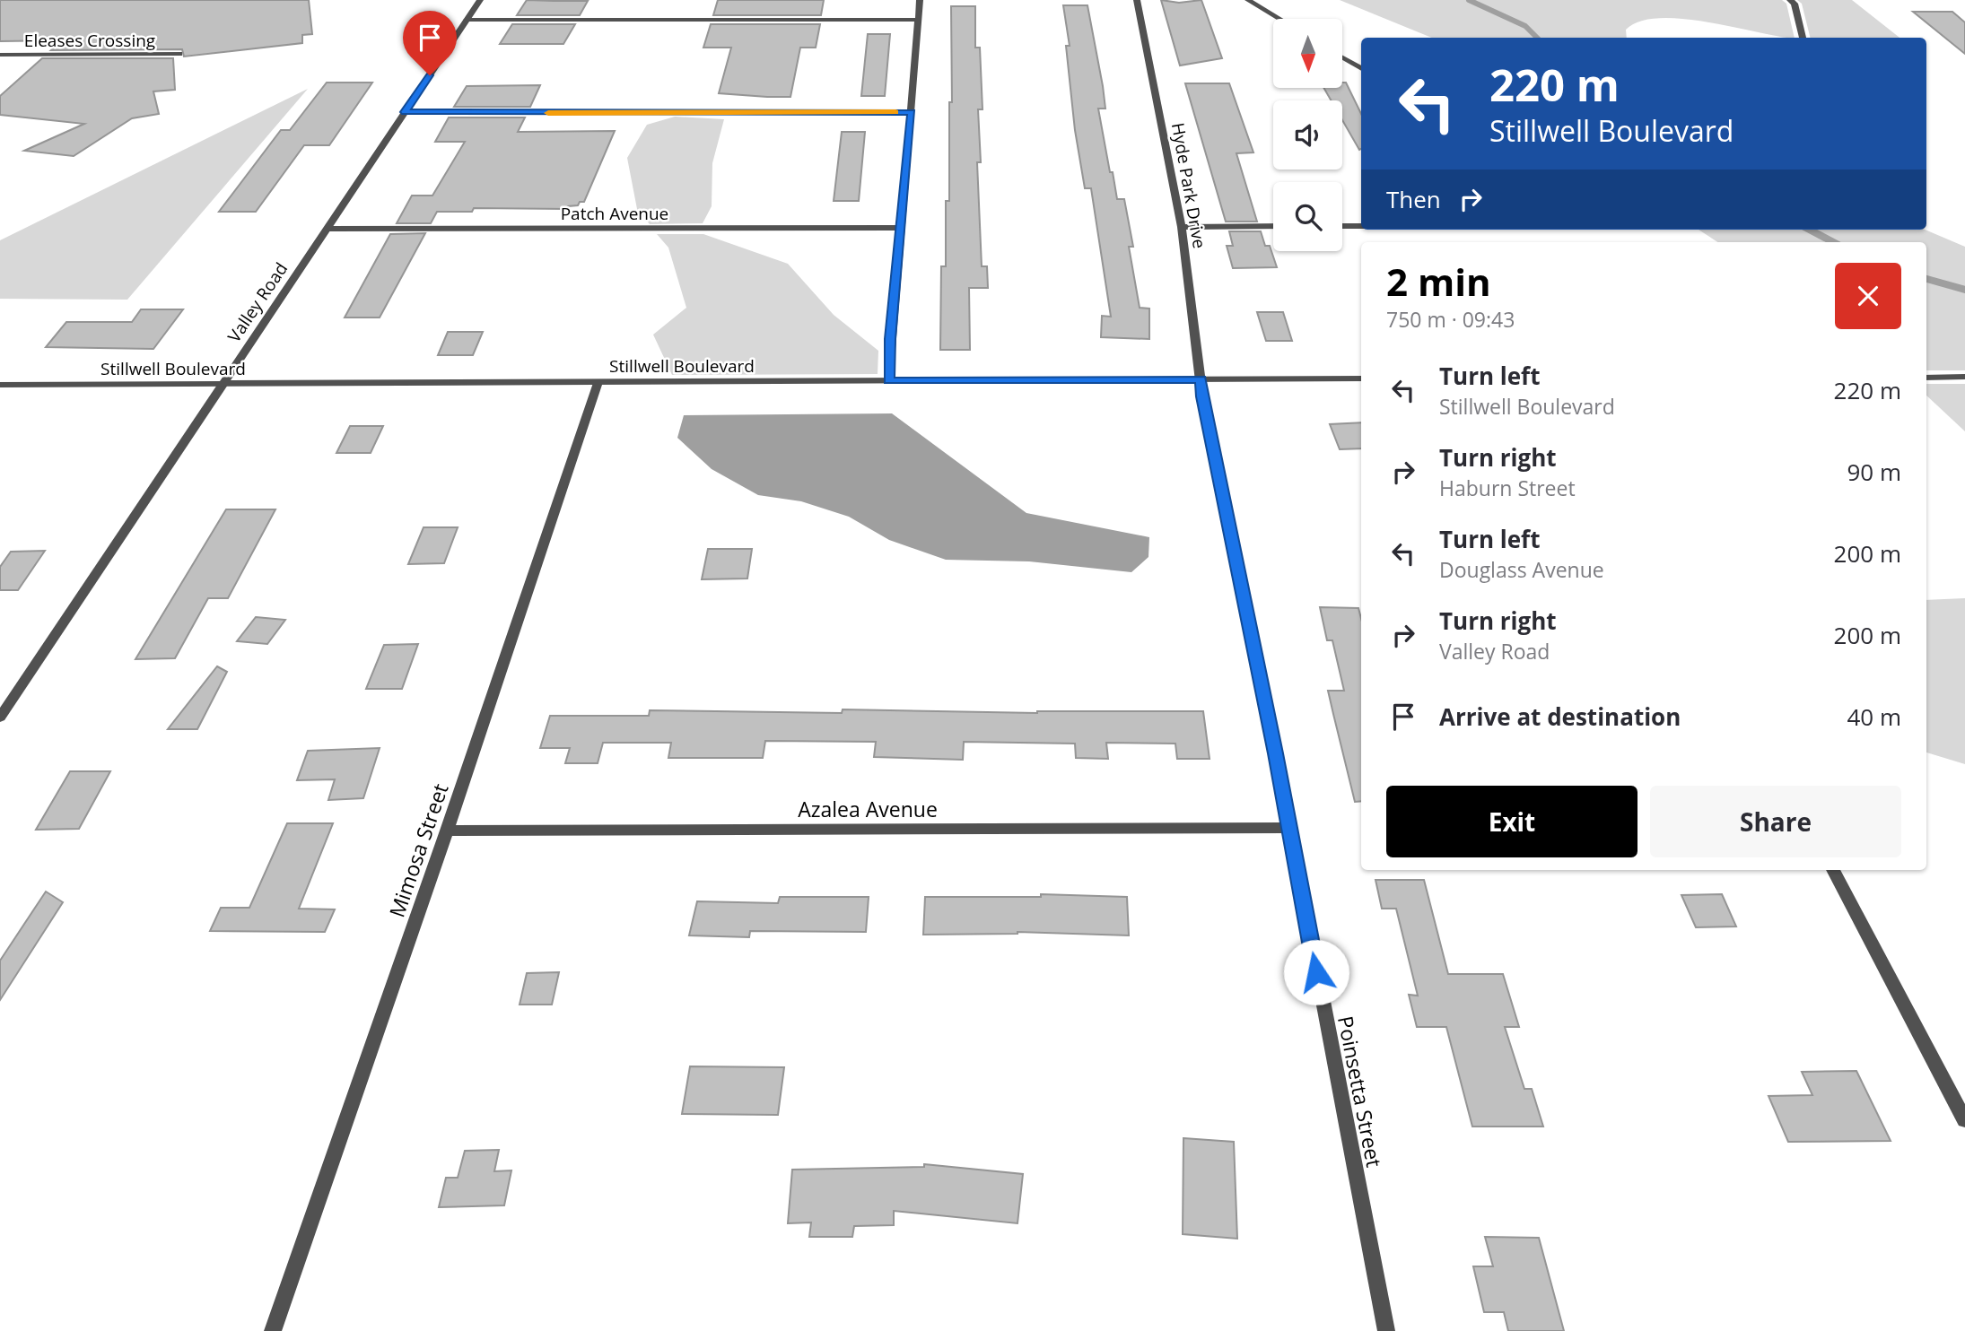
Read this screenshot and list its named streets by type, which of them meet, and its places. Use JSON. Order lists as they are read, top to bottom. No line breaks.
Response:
{"streets":{"street":["Eleases Crossing","Hyde Park Drive","Patch Avenue","Valley Road","Stillwell Boulevard","Azalea Avenue","Mimosa Street","Poinsetta Street"]},"crossings":[["Hyde Park Drive","Stillwell Boulevard"],["Hyde Park Drive","Poinsetta Street"],["Patch Avenue","Valley Road"],["Valley Road","Stillwell Boulevard"],["Stillwell Boulevard","Mimosa Street"],["Stillwell Boulevard","Poinsetta Street"],["Azalea Avenue","Mimosa Street"],["Azalea Avenue","Poinsetta Street"]],"north":"bottom","page":{"turn":["220 m","Stillwell Boulevard"],"then":"Then","heading":["2 min","750 m · 09:43"],"list":[{"name":"Turn left","note":"Stillwell Boulevard","value":"220 m"},{"name":"Turn right","note":"Haburn Street","value":"90 m"},{"name":"Turn left","note":"Douglass Avenue","value":"200 m"},{"name":"Turn right","note":"Valley Road","value":"200 m"},{"name":"Arrive at destination","value":"40 m"}],"buttons":["Exit","Share"]}}
